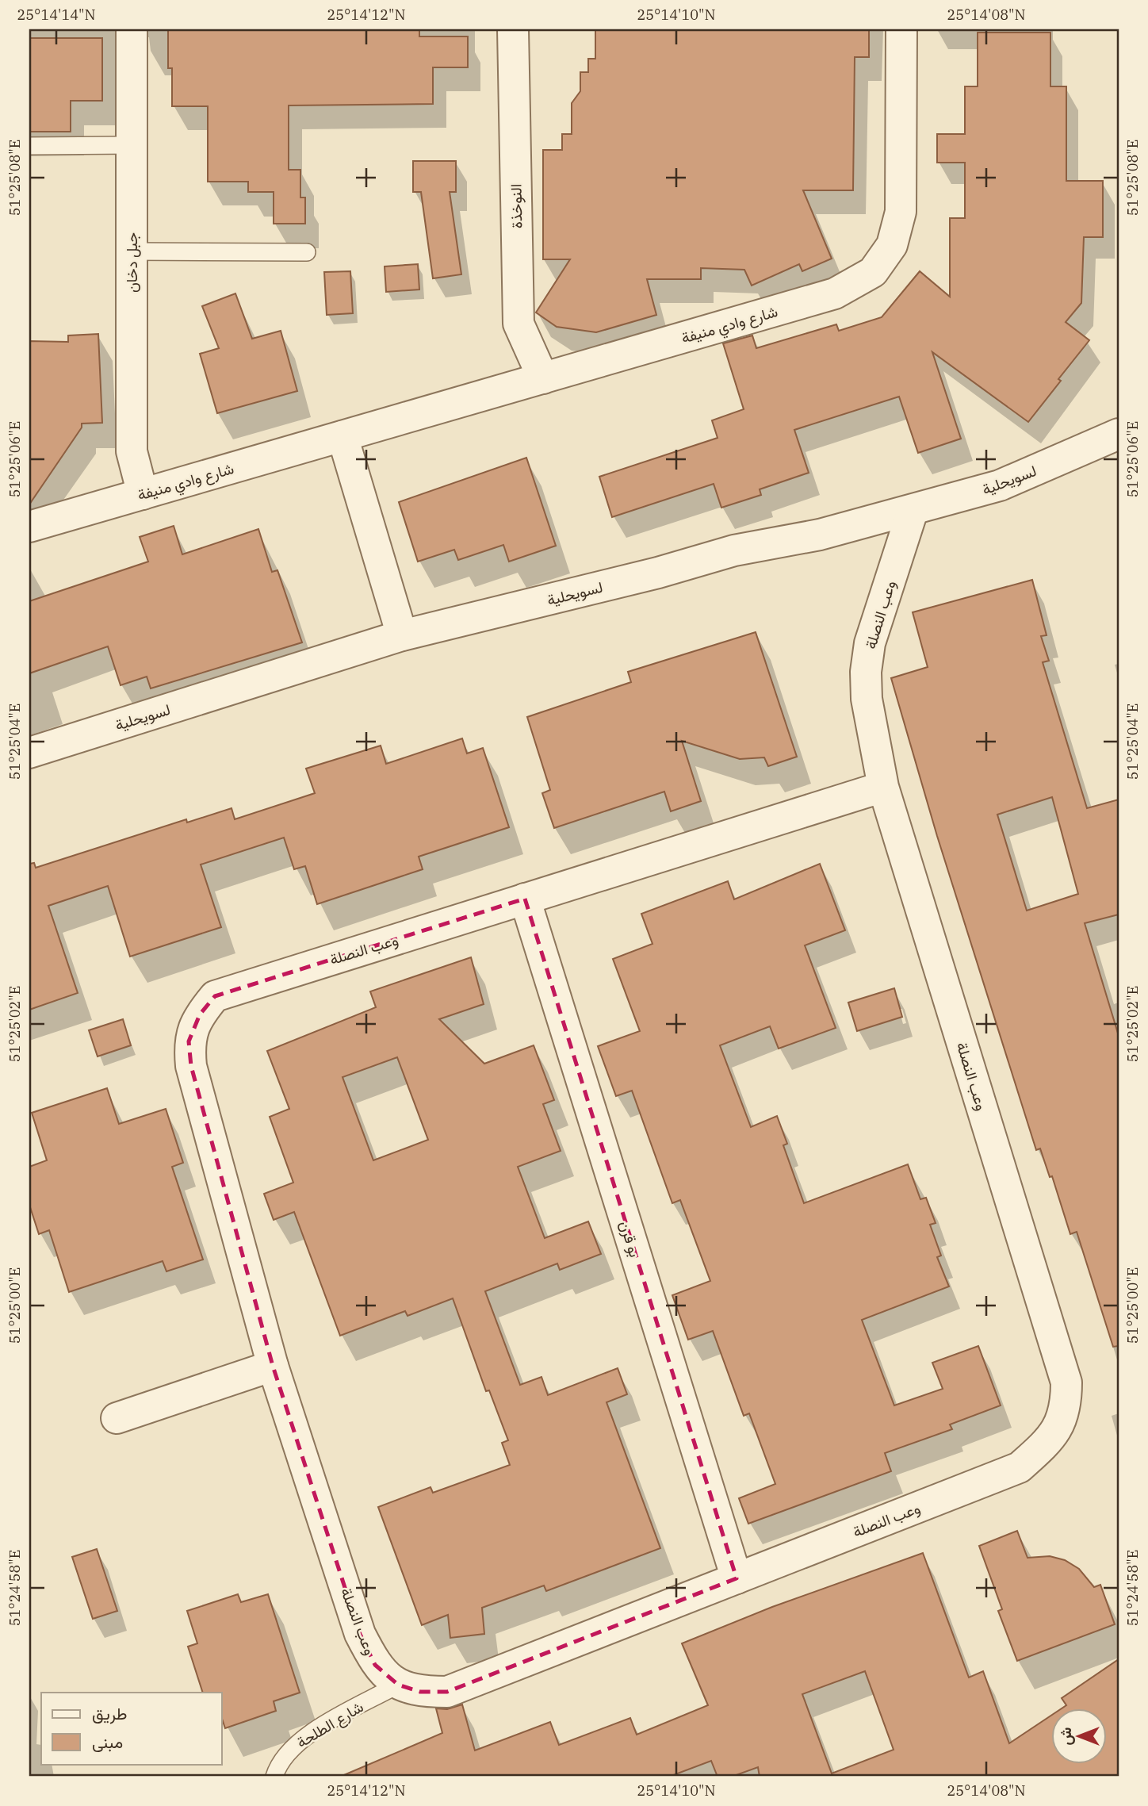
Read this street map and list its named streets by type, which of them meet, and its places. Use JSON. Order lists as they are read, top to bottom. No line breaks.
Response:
{"streets":{"street":["النوخذة","جبل دخان","شارع وادي منيفة","لسويحلية","وعب النصلة","بو قرن"],"lane":["شارع الطلحة"]},"crossings":[["النوخذة","شارع وادي منيفة"],["جبل دخان","شارع وادي منيفة"],["لسويحلية","وعب النصلة"],["وعب النصلة","بو قرن"],["وعب النصلة","شارع الطلحة"]],"legend":["طريق","مبنى"],"north":"left","coordinates":["25°14'14\"N","25°14'12\"N","25°14'10\"N","25°14'08\"N","51°25'08\"E","51°25'06\"E","51°25'04\"E","51°25'02\"E","51°25'00\"E","51°24'58\"E"]}
